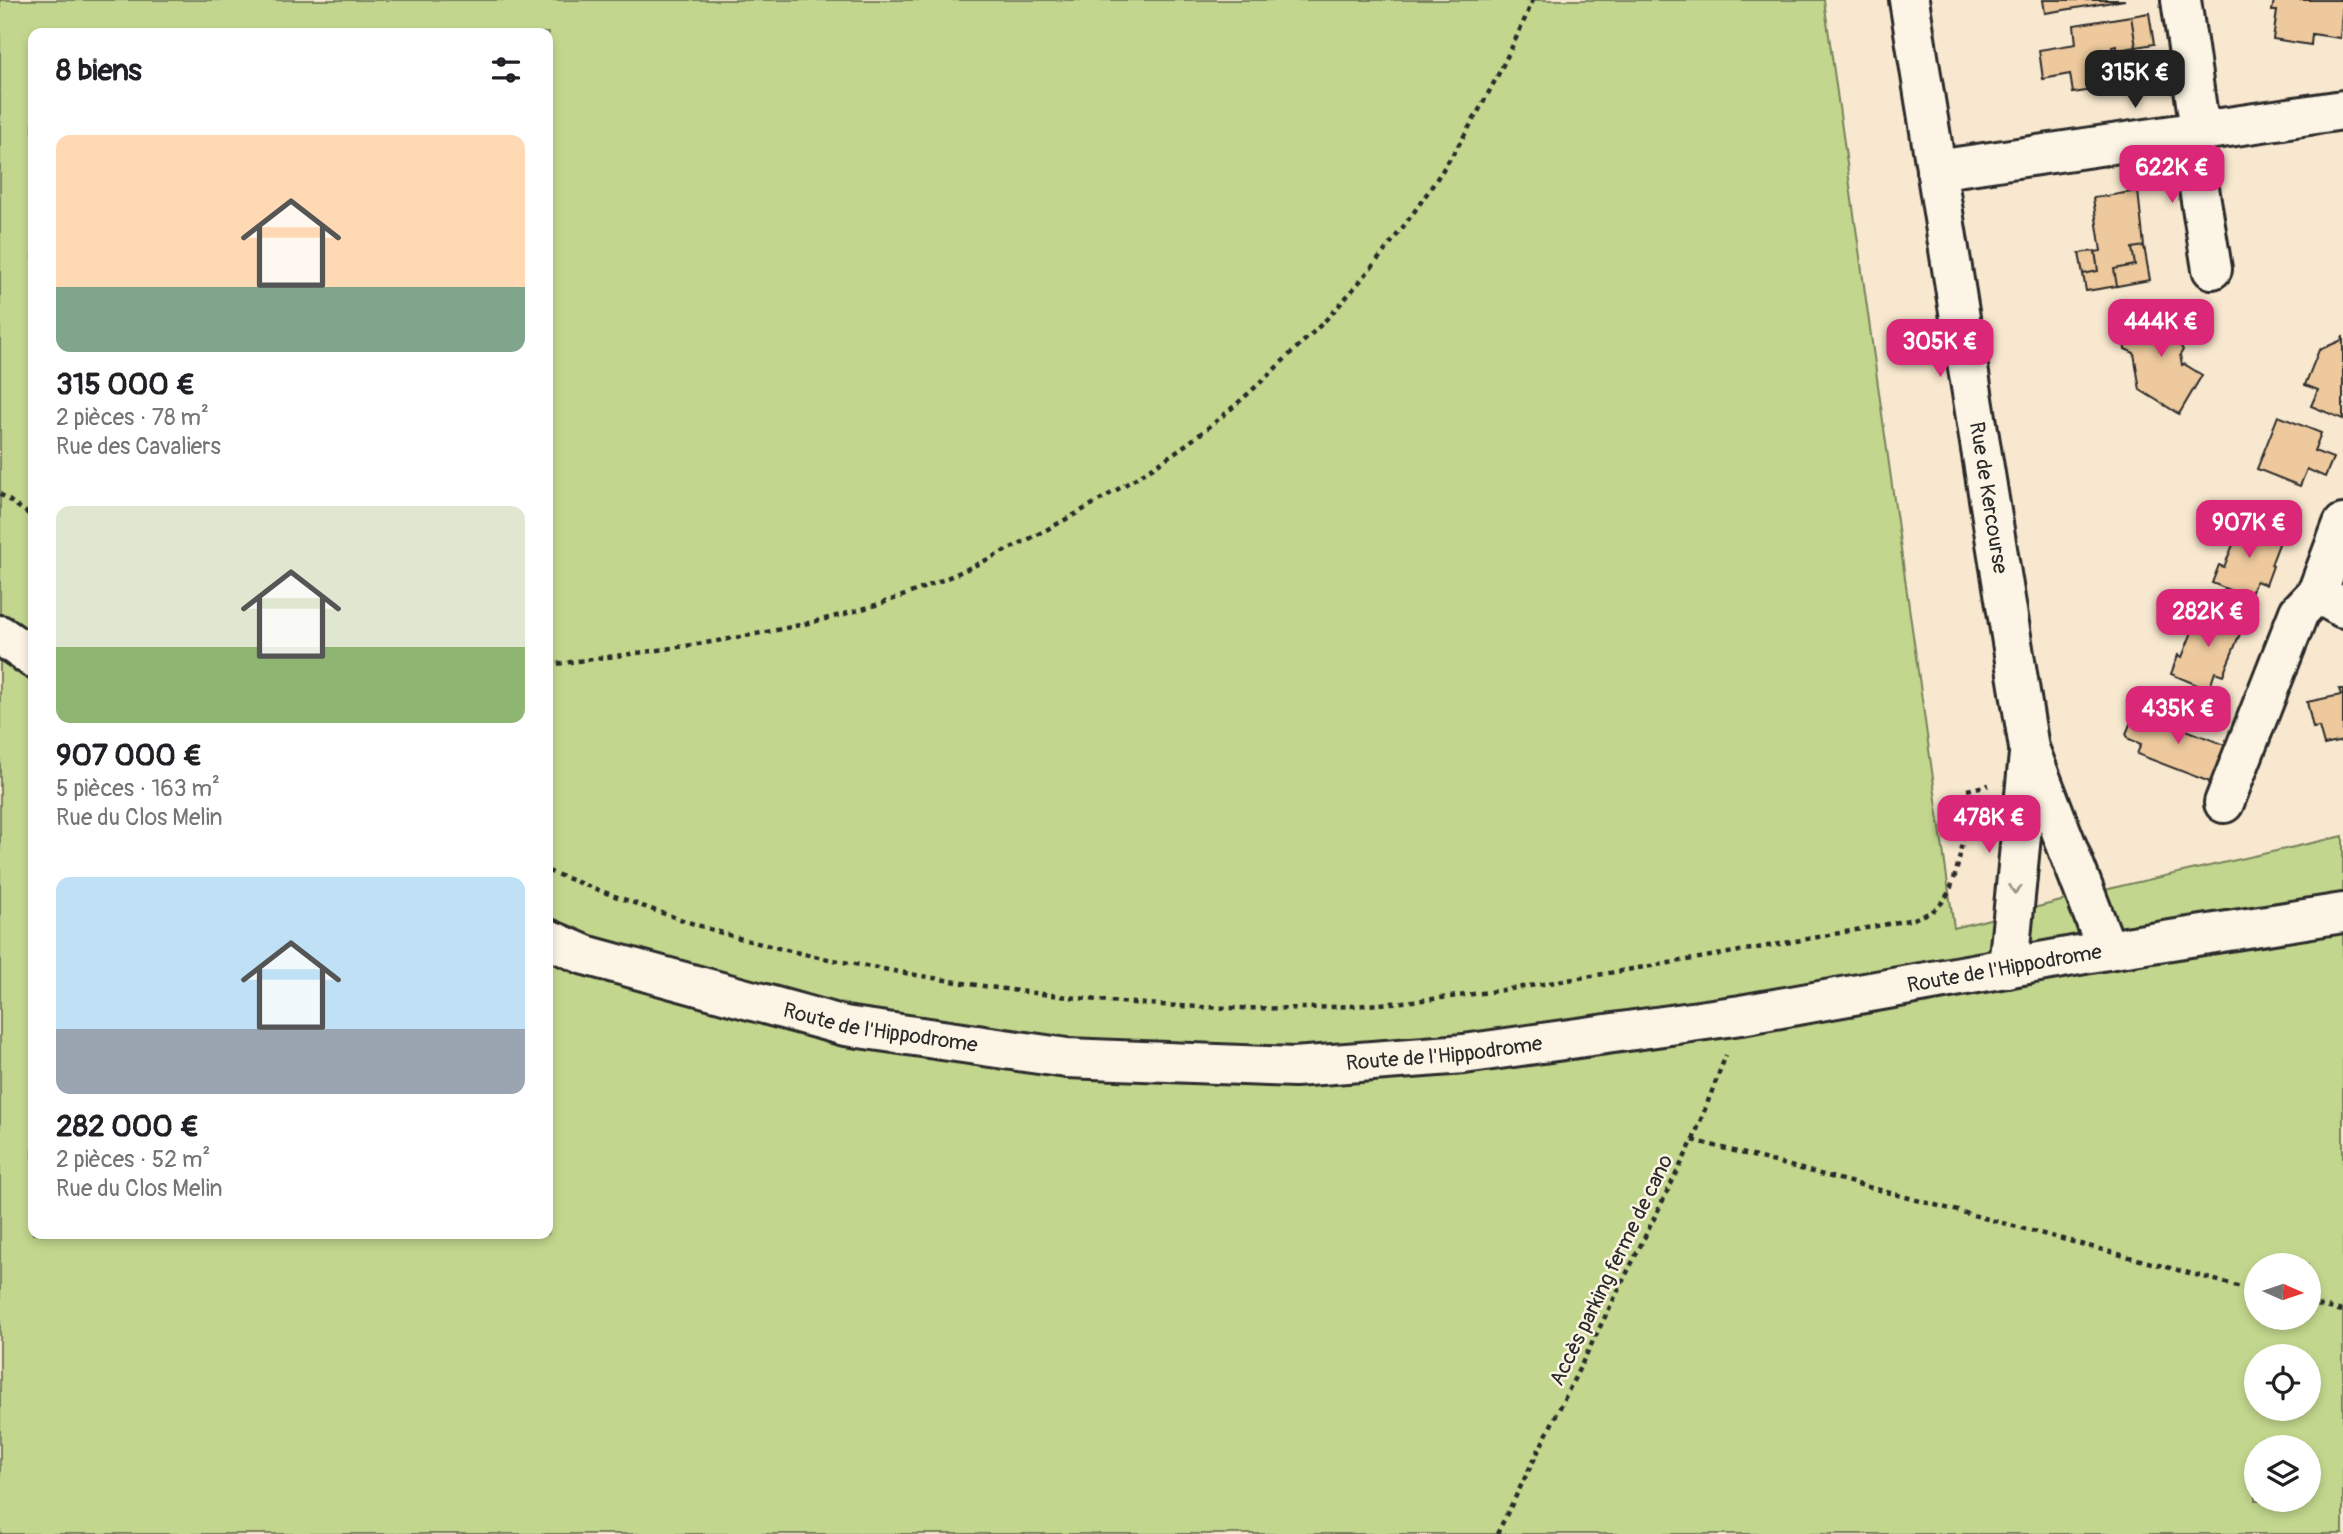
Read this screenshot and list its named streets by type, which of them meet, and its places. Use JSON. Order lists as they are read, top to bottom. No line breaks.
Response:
{"streets":{"street":["Rue de Kercourse","Route de l'Hippodrome"],"path":["Accès parking ferme de cano"]},"crossings":[["Rue de Kercourse","Route de l'Hippodrome"],["Route de l'Hippodrome","Accès parking ferme de cano"]],"north":"right","page":{"heading":"8 biens","price":["315K €","622K €","444K €","305K €","907K €","282K €","435K €","478K €"],"list":[{"name":"315 000 €","note":"2 pièces · 78 m² · Rue des Cavaliers"},{"name":"907 000 €","note":"5 pièces · 163 m² · Rue du Clos Melin"},{"name":"282 000 €","note":"2 pièces · 52 m² · Rue du Clos Melin"}]}}
